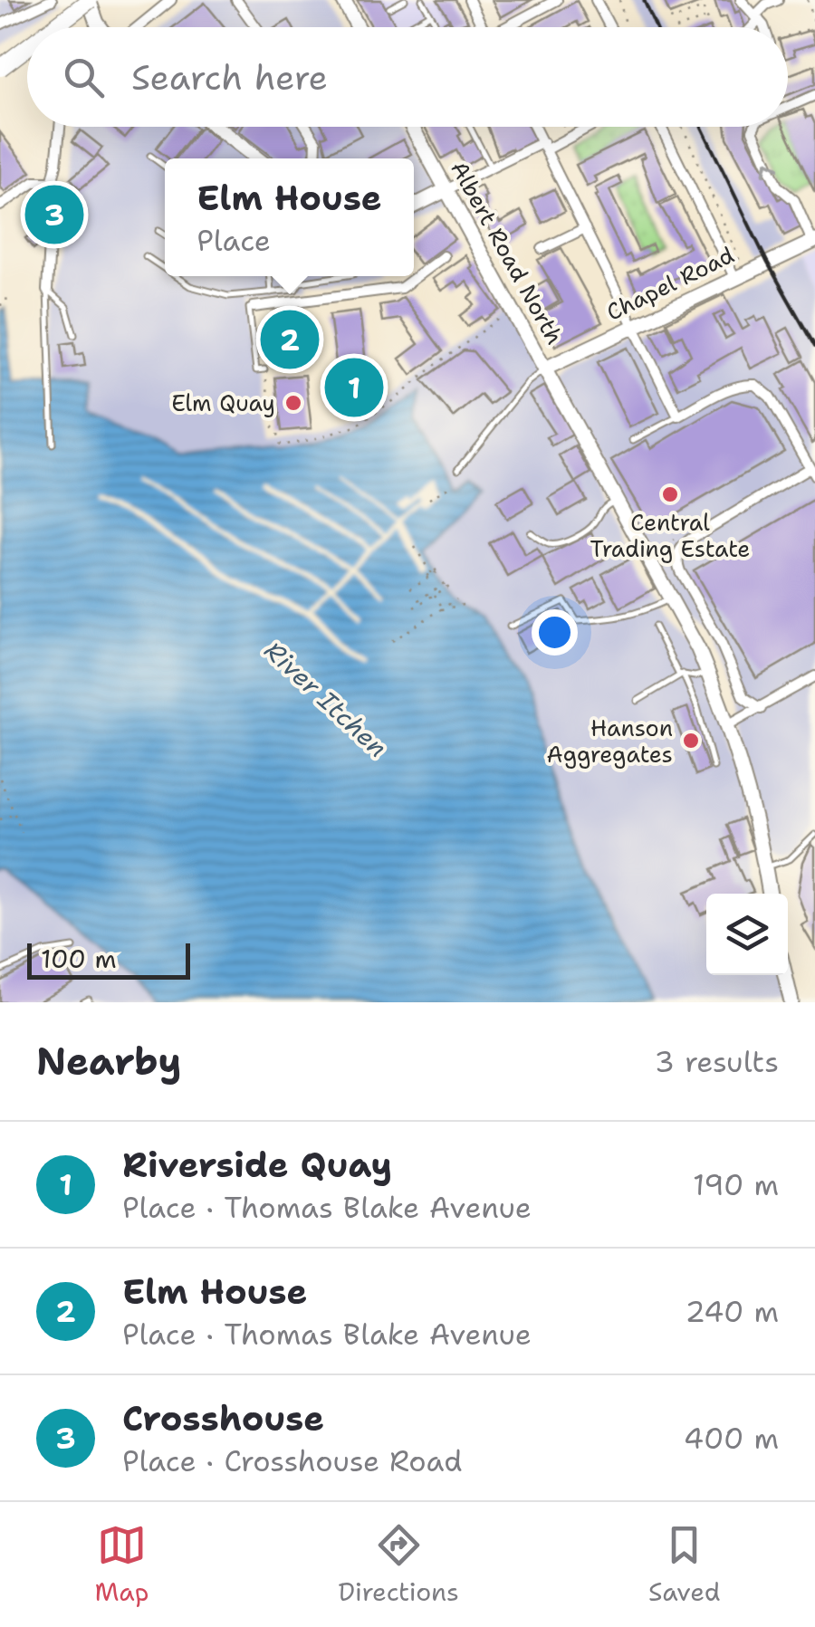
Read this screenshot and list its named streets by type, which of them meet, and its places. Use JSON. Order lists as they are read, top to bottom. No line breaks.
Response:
{"streets":{"main road":["Albert Road North","Chapel Road"]},"crossings":[["Albert Road North","Chapel Road"]],"water":["River Itchen"],"places":["Elm Quay","Central Trading Estate","Hanson Aggregates"],"scale_bar":"100 m","page":{"search":"Search here","popup":["Elm House","Place"],"pins":["3","2","1"],"scale":"100 m","heading":["Nearby","3 results"],"list":[{"mark":"1","name":"Riverside Quay","note":"Place · Thomas Blake Avenue","value":"190 m"},{"mark":"2","name":"Elm House","note":"Place · Thomas Blake Avenue","value":"240 m"},{"mark":"3","name":"Crosshouse","note":"Place · Crosshouse Road","value":"400 m"}],"nav":["Map","Directions","Saved"]}}
